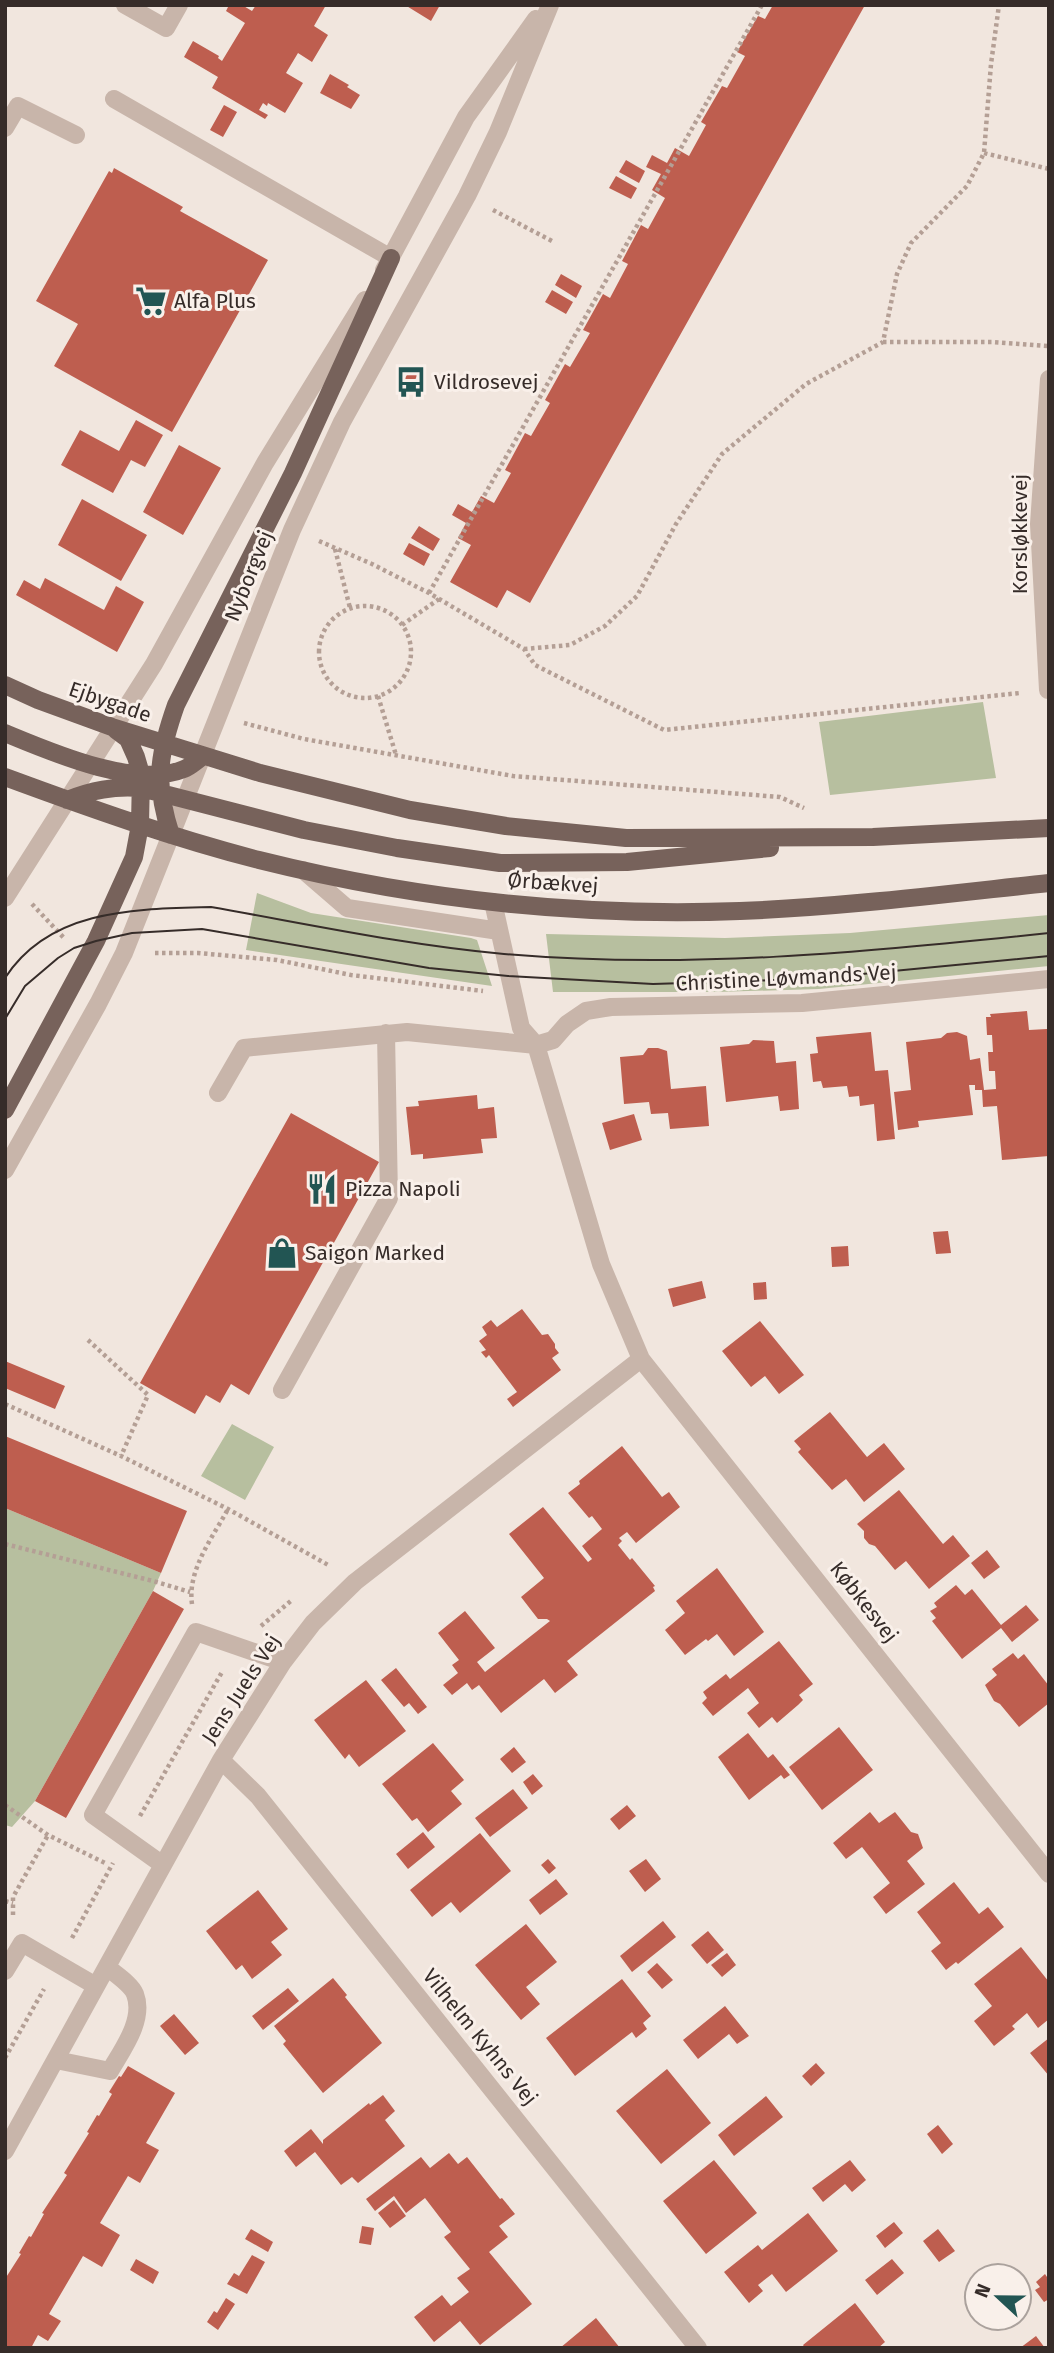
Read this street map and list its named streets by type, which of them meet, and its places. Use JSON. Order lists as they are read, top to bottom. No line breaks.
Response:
{"streets":{"main road":["Ejbygade","Ørbækvej"],"street":["Korsløkkevej","Nyborgvej","Christine Løvmands Vej","Købkesvej","Jens Juels Vej","Vilhelm Kyhns Vej"]},"crossings":[["Nyborgvej","Ejbygade"],["Nyborgvej","Ørbækvej"],["Købkesvej","Jens Juels Vej"],["Jens Juels Vej","Vilhelm Kyhns Vej"]],"places":{"supermarket":["Alfa Plus"],"bus stop":["Vildrosevej"],"restaurant":["Pizza Napoli"],"shop":["Saigon Marked"]},"north":"left"}
